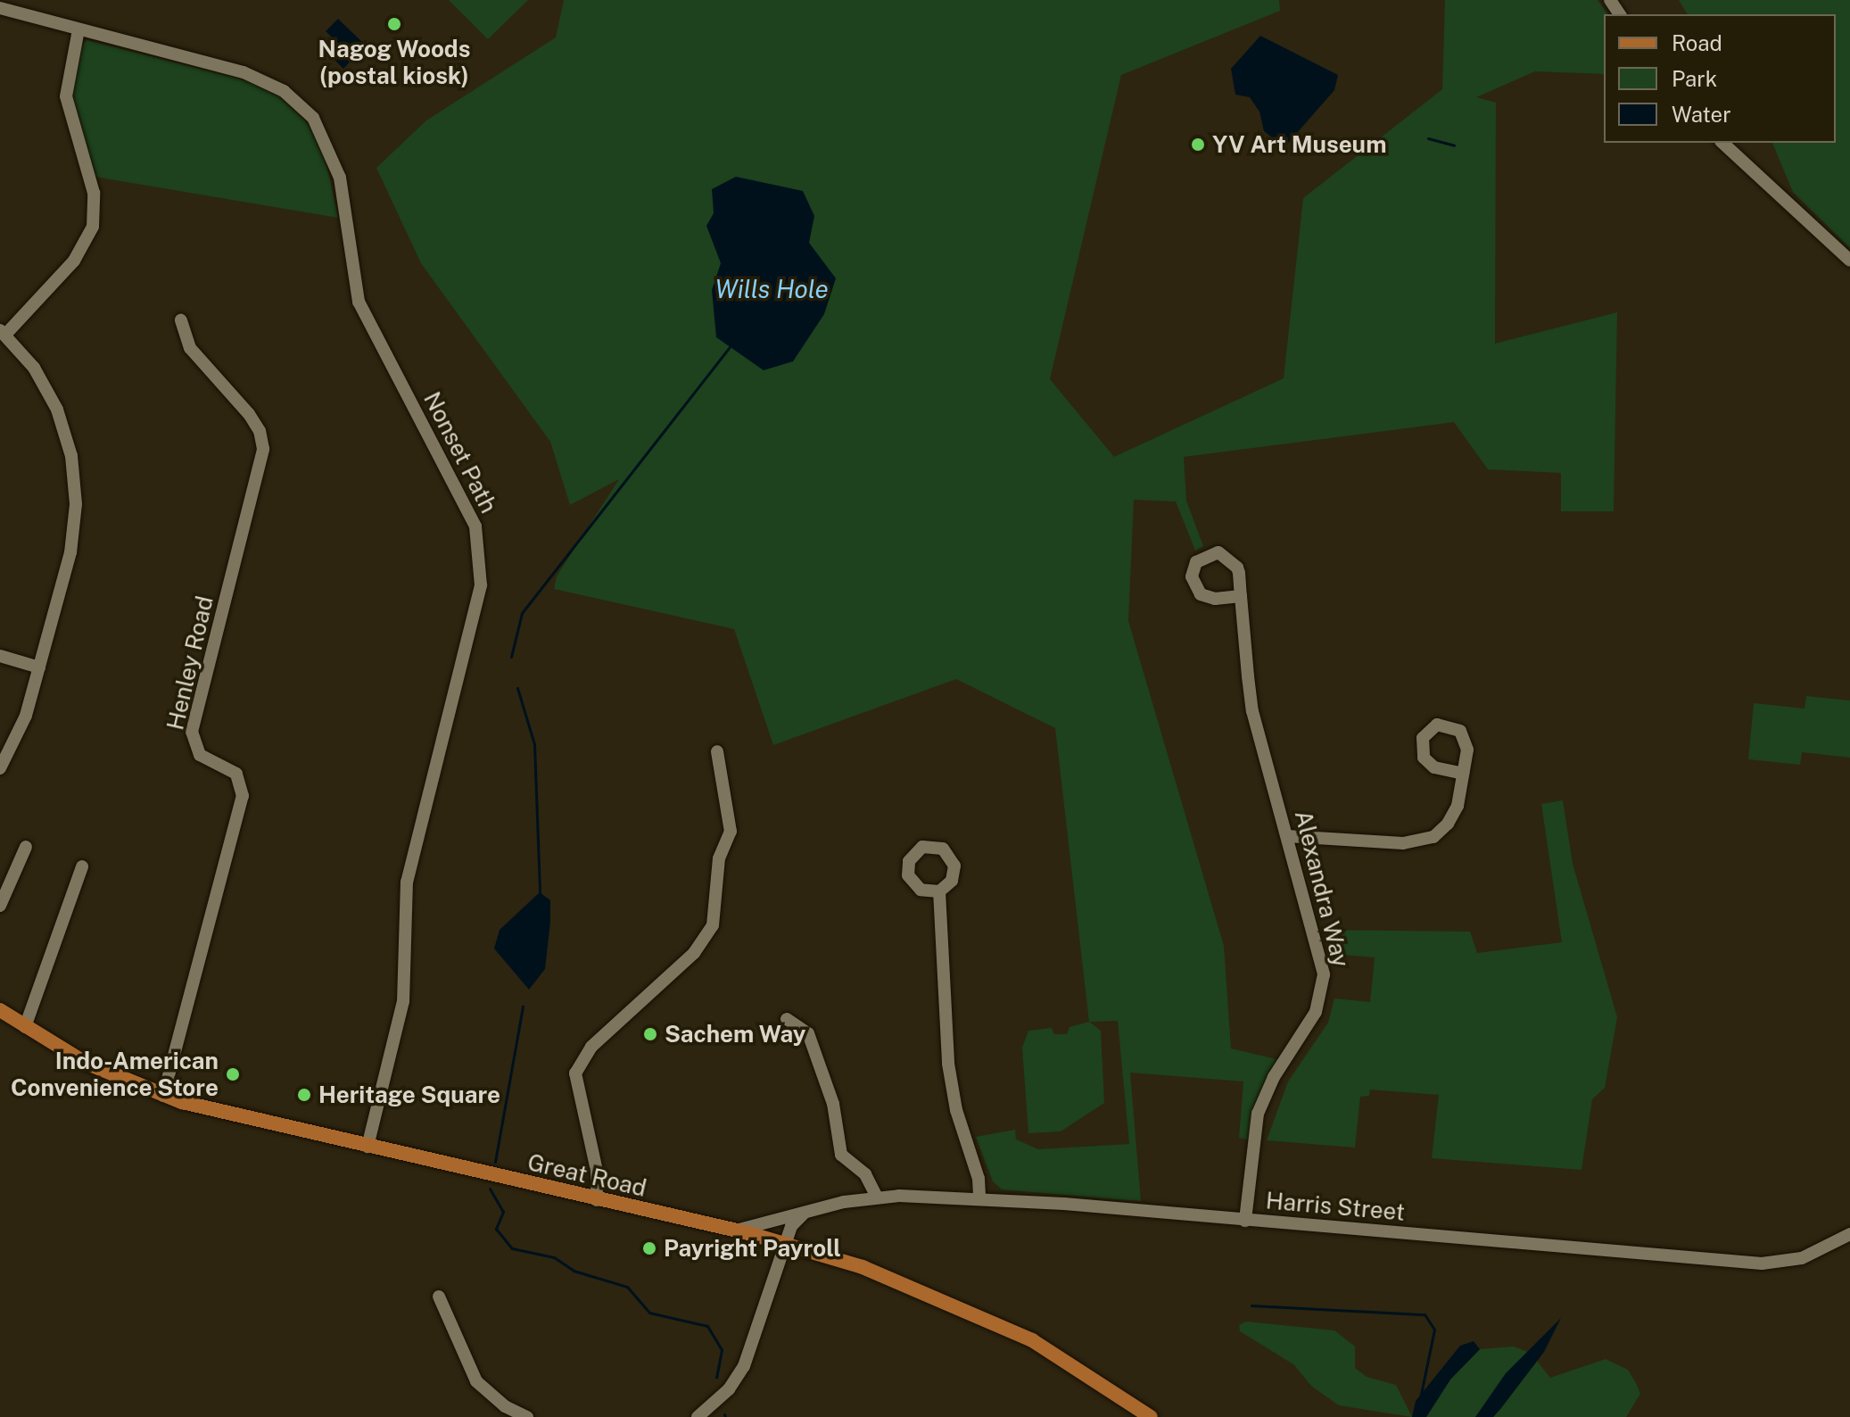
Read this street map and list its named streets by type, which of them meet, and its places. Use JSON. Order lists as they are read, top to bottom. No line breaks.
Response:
{"streets":{"main road":["Great Road"],"street":["Nonset Path","Henley Road","Alexandra Way","Harris Street"]},"crossings":[["Nonset Path","Great Road"],["Henley Road","Great Road"],["Alexandra Way","Harris Street"],["Great Road","Harris Street"]],"water":["Wills Hole"],"places":["Nagog Woods (postal kiosk)","YV Art Museum","Sachem Way","Indo-American Convenience Store","Heritage Square","Payright Payroll"],"legend":["Road","Park","Water"]}
